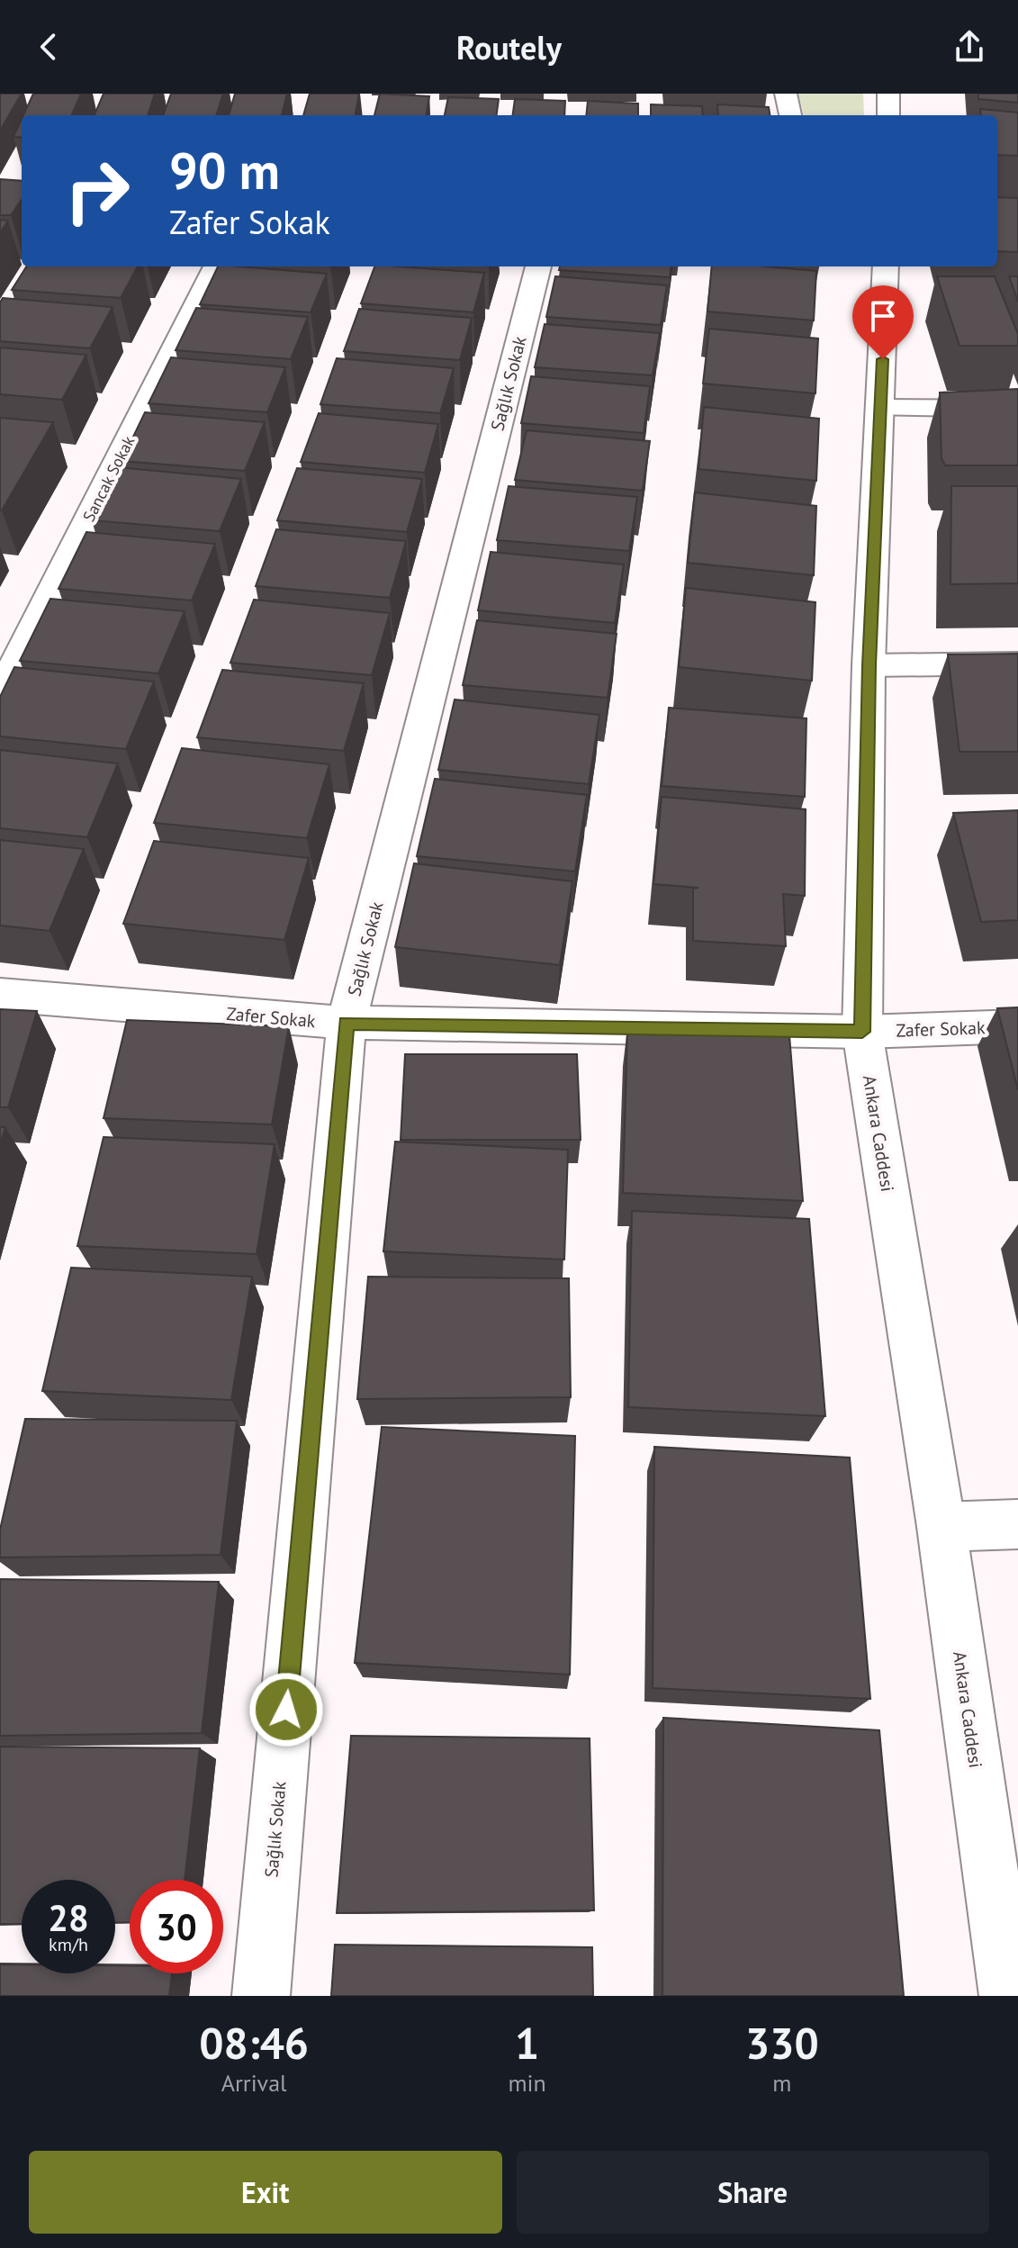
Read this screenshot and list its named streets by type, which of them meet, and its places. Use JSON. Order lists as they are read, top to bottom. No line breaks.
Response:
{"streets":{"street":["Sağlık Sokak","Sancak Sokak","Zafer Sokak","Ankara Caddesi"]},"crossings":[["Sağlık Sokak","Zafer Sokak"],["Zafer Sokak","Ankara Caddesi"]],"page":{"header":"Routely","turn":["90 m","Zafer Sokak"],"speed":"28 km/h","limit":"30","eta":["08:46","Arrival","1","min","330","m"],"buttons":["Exit","Share"]}}
